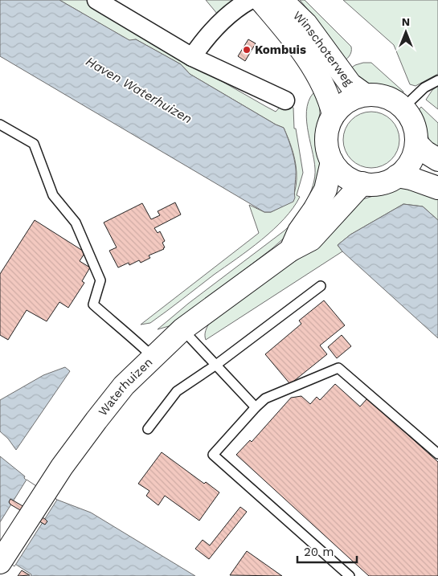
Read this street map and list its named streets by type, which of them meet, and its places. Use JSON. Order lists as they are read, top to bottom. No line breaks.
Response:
{"streets":{"main road":["Winschoterweg","Waterhuizen"]},"crossings":[["Winschoterweg","Waterhuizen"]],"water":["Haven Waterhuizen"],"places":["Kombuis"],"scale_bar":"20 m","north":"top"}
